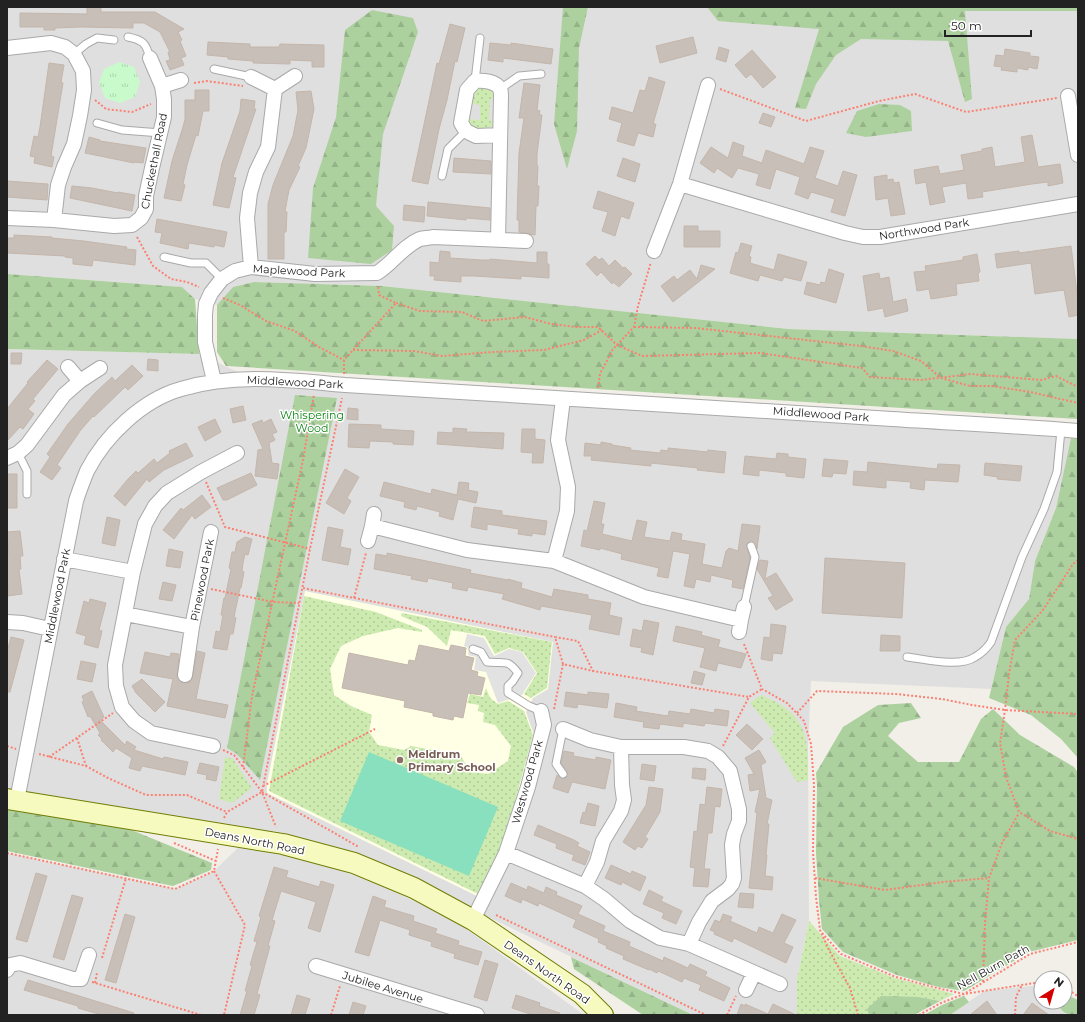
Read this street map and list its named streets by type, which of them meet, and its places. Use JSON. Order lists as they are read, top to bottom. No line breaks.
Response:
{"streets":{"street":["Chuckethall Road","Northwood Park","Maplewood Park","Middlewood Park","Pinewood Park","Westwood Park","Deans North Road","Jubilee Avenue"],"path":["Nell Burn Path"]},"crossings":[["Maplewood Park","Middlewood Park"],["Middlewood Park","Deans North Road"],["Westwood Park","Deans North Road"]],"parks":["Whispering Wood"],"places":["Meldrum Primary School"],"scale_bar":"50 m","north":"top right"}
